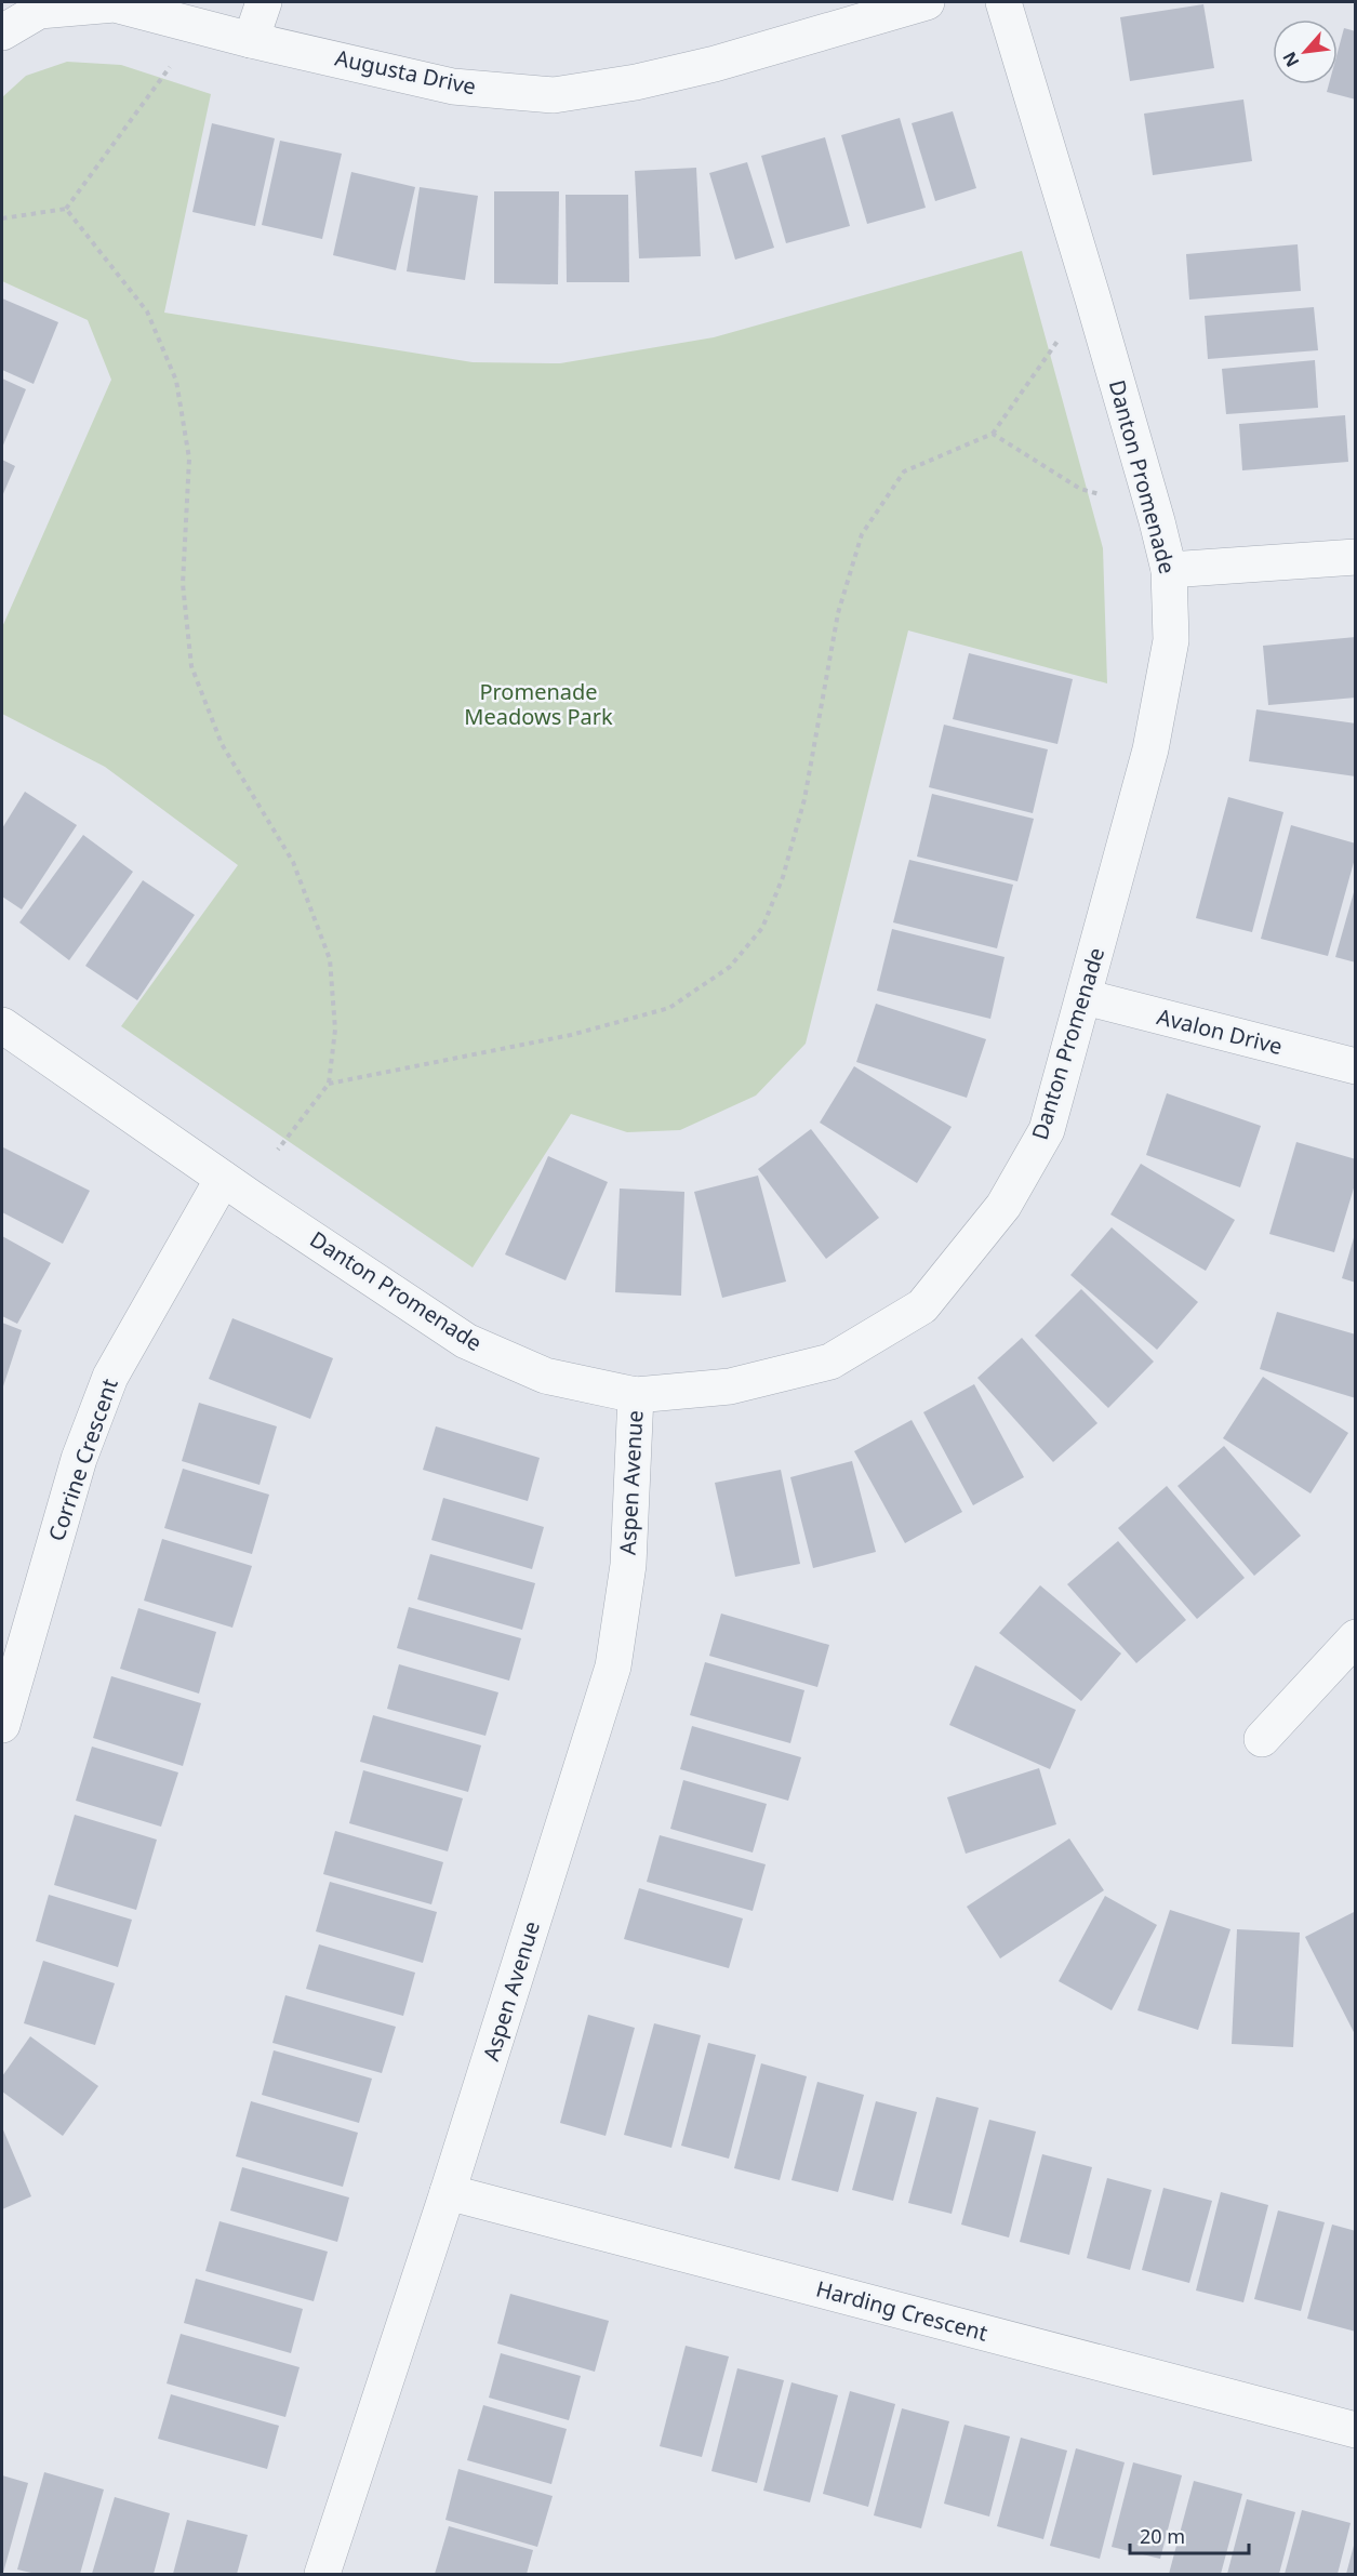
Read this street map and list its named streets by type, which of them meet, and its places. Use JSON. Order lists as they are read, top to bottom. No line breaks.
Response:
{"streets":{"street":["Augusta Drive","Danton Promenade","Avalon Drive","Corrine Crescent","Aspen Avenue","Harding Crescent"]},"crossings":[["Danton Promenade","Avalon Drive"],["Danton Promenade","Corrine Crescent"],["Danton Promenade","Aspen Avenue"],["Aspen Avenue","Harding Crescent"]],"parks":["Promenade Meadows Park"],"scale_bar":"20 m","north":"bottom left"}
